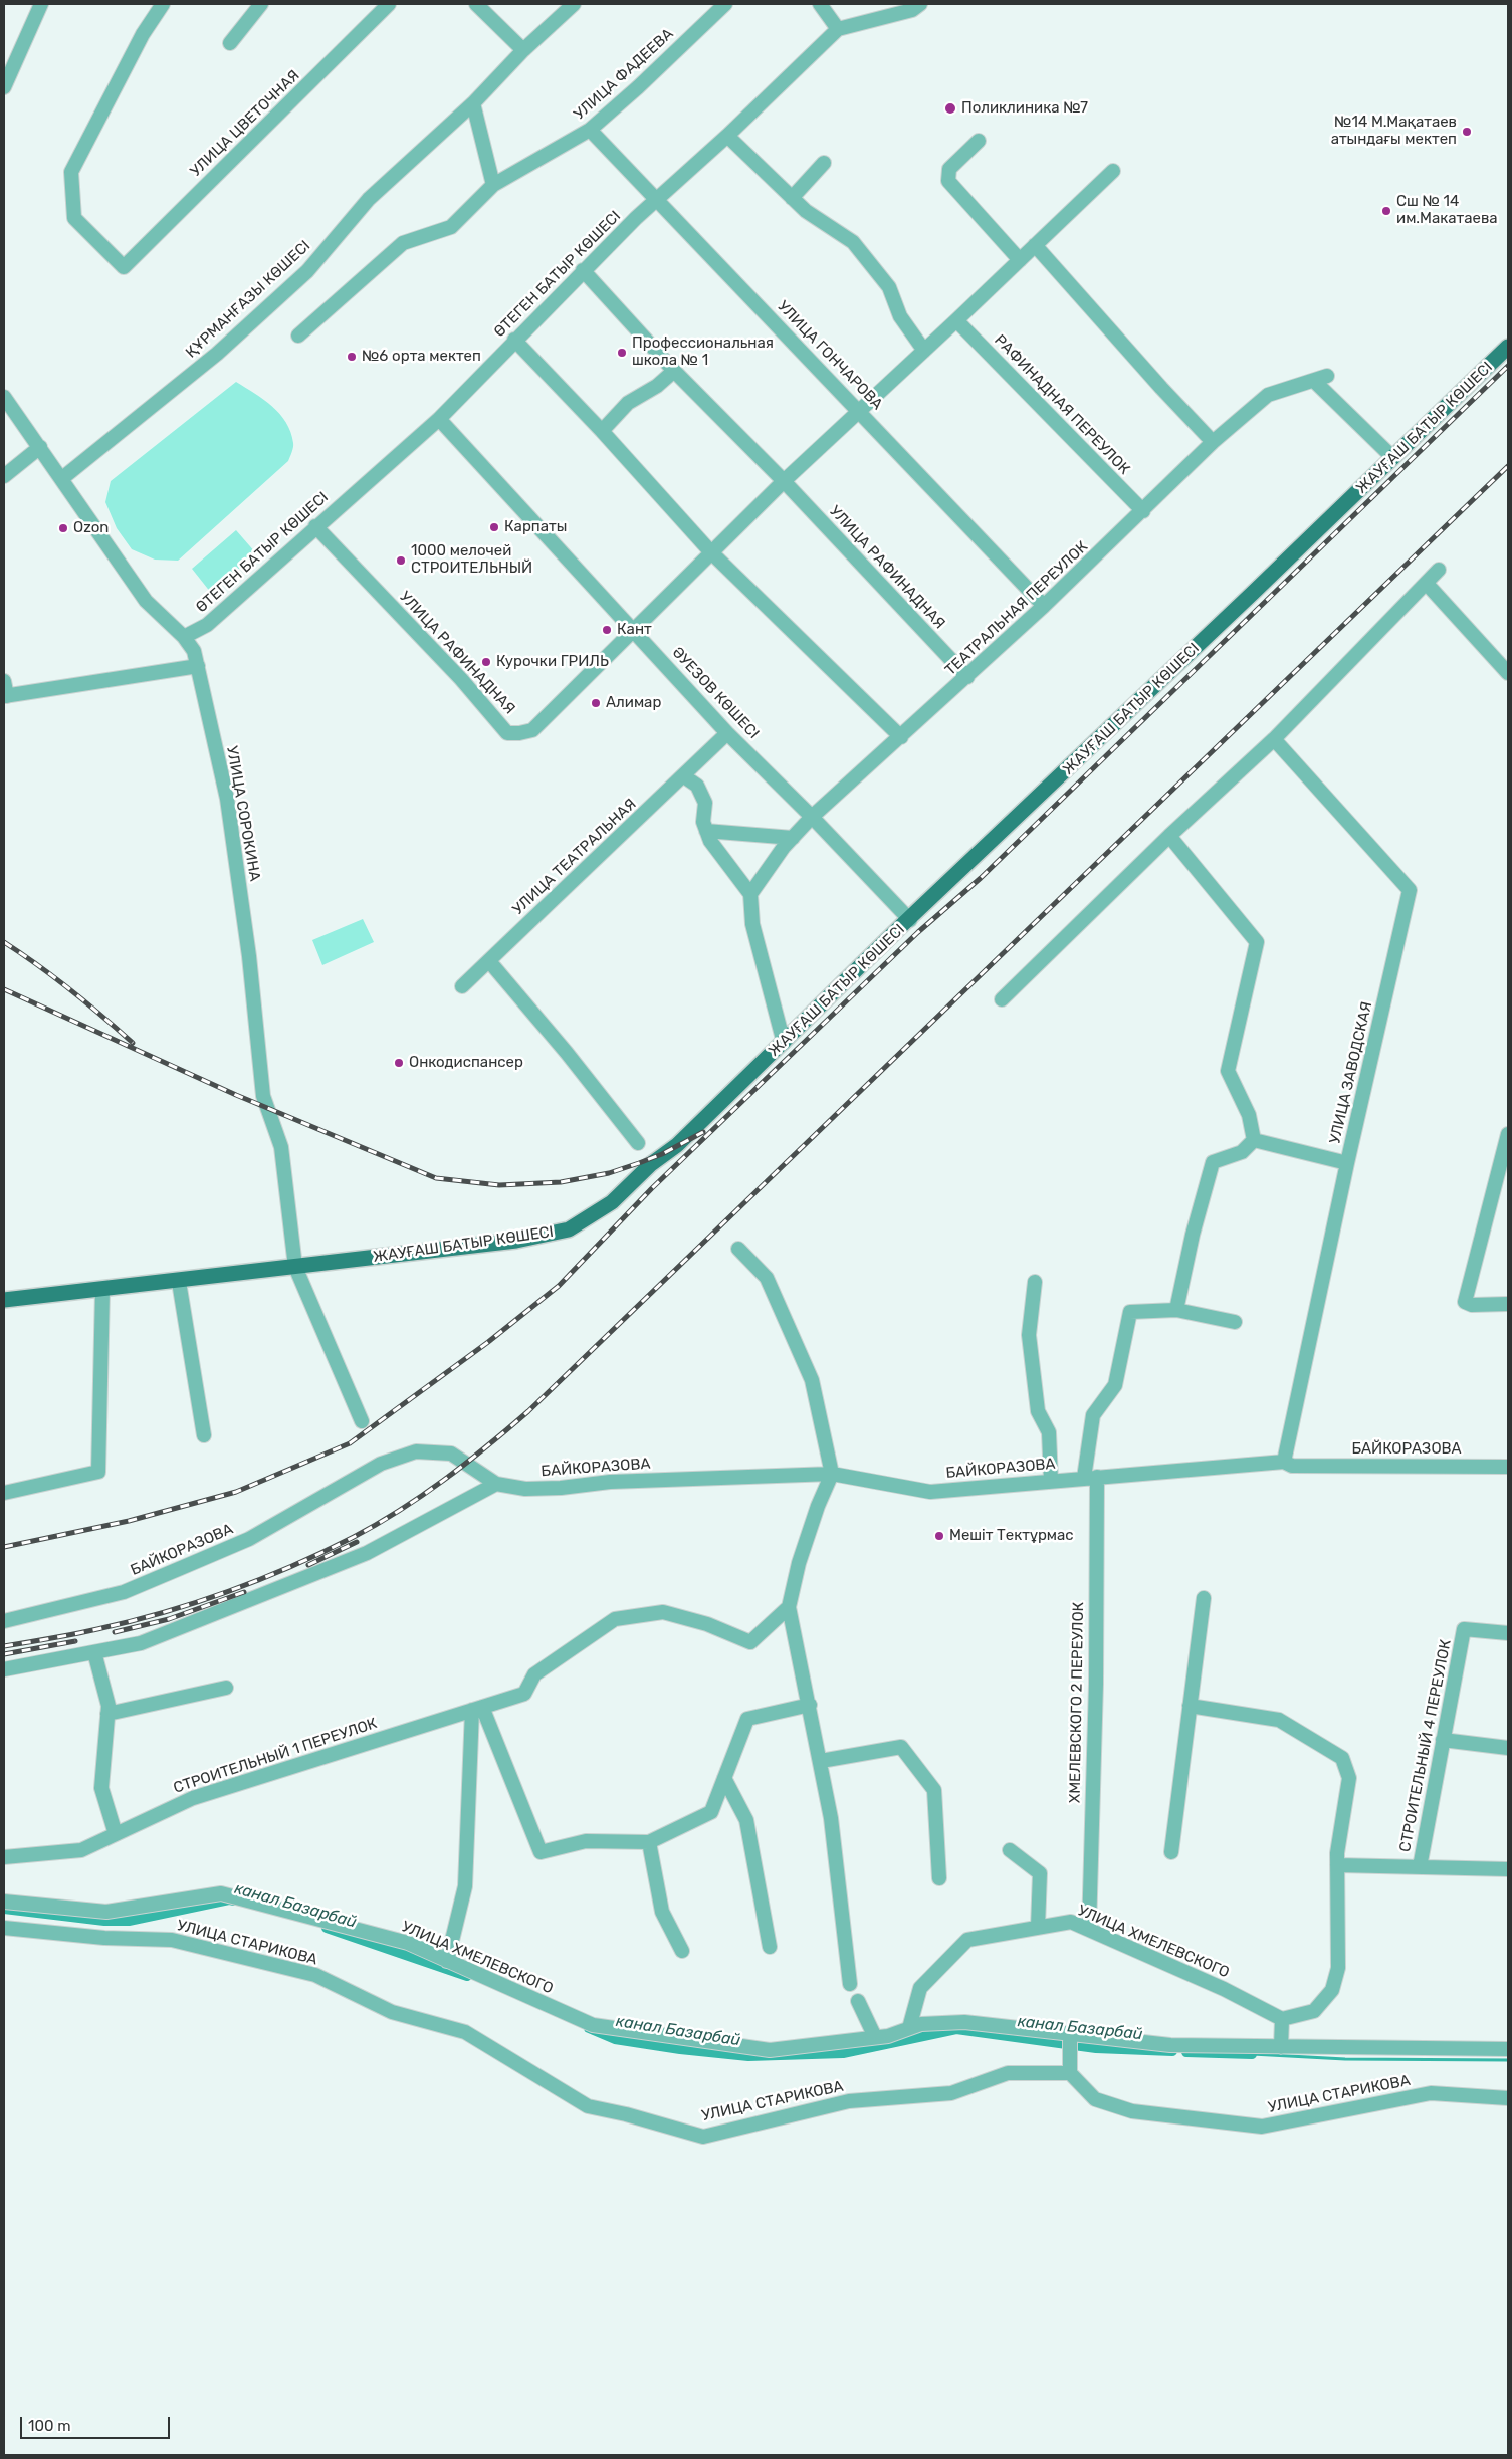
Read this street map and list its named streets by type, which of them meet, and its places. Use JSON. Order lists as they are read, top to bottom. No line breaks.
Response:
{"streets":{"main road":["ЖАУҒАШ БАТЫР КӨШЕСІ"],"street":["УЛИЦА ФАДЕЕВА","УЛИЦА ЦВЕТОЧНАЯ","ӨТЕГЕН БАТЫР КӨШЕСІ","ҚҰРМАНҒАЗЫ КӨШЕСІ","УЛИЦА ГОНЧАРОВА","РАФИНАДНАЯ ПЕРЕУЛОК","УЛИЦА РАФИНАДНАЯ","ТЕАТРАЛЬНАЯ ПЕРЕУЛОК","ӘУЕЗОВ КӨШЕСІ","УЛИЦА СОРОКИНА","УЛИЦА ТЕАТРАЛЬНАЯ","УЛИЦА ЗАВОДСКАЯ","БАЙКОРАЗОВА","ХМЕЛЕВСКОГО 2 ПЕРЕУЛОК","СТРОИТЕЛЬНЫЙ 4 ПЕРЕУЛОК","СТРОИТЕЛЬНЫЙ 1 ПЕРЕУЛОК","УЛИЦА ХМЕЛЕВСКОГО","УЛИЦА СТАРИКОВА"]},"crossings":[["УЛИЦА ФАДЕЕВА","УЛИЦА ГОНЧАРОВА"],["ӨТЕГЕН БАТЫР КӨШЕСІ","УЛИЦА ГОНЧАРОВА"],["ӨТЕГЕН БАТЫР КӨШЕСІ","УЛИЦА РАФИНАДНАЯ"],["ӨТЕГЕН БАТЫР КӨШЕСІ","ӘУЕЗОВ КӨШЕСІ"],["ӨТЕГЕН БАТЫР КӨШЕСІ","УЛИЦА СОРОКИНА"],["ҚҰРМАНҒАЗЫ КӨШЕСІ","УЛИЦА СОРОКИНА"],["УЛИЦА ГОНЧАРОВА","УЛИЦА РАФИНАДНАЯ"],["УЛИЦА ГОНЧАРОВА","ТЕАТРАЛЬНАЯ ПЕРЕУЛОК"],["РАФИНАДНАЯ ПЕРЕУЛОК","УЛИЦА РАФИНАДНАЯ"],["РАФИНАДНАЯ ПЕРЕУЛОК","ТЕАТРАЛЬНАЯ ПЕРЕУЛОК"],["ЖАУҒАШ БАТЫР КӨШЕСІ","ТЕАТРАЛЬНАЯ ПЕРЕУЛОК"],["ЖАУҒАШ БАТЫР КӨШЕСІ","ӘУЕЗОВ КӨШЕСІ"],["ЖАУҒАШ БАТЫР КӨШЕСІ","УЛИЦА СОРОКИНА"],["УЛИЦА РАФИНАДНАЯ","ТЕАТРАЛЬНАЯ ПЕРЕУЛОК"],["УЛИЦА РАФИНАДНАЯ","ӘУЕЗОВ КӨШЕСІ"],["ТЕАТРАЛЬНАЯ ПЕРЕУЛОК","ӘУЕЗОВ КӨШЕСІ"],["ӘУЕЗОВ КӨШЕСІ","УЛИЦА ТЕАТРАЛЬНАЯ"],["УЛИЦА ЗАВОДСКАЯ","БАЙКОРАЗОВА"],["БАЙКОРАЗОВА","ХМЕЛЕВСКОГО 2 ПЕРЕУЛОК"],["ХМЕЛЕВСКОГО 2 ПЕРЕУЛОК","УЛИЦА ХМЕЛЕВСКОГО"]],"water":["канал Базарбай"],"places":["Поликлиника №7","№14 М.Мақатаев атындағы мектеп","Сш № 14 им.Макатаева","Профессиональная школа № 1","№6 орта мектеп","Карпаты","Ozon","1000 мелочей СТРОИТЕЛЬНЫЙ","Кант","Курочки ГРИЛЬ","Алимар","Онкодиспансер","Мешіт Тектұрмас"],"scale_bar":"100 m"}
